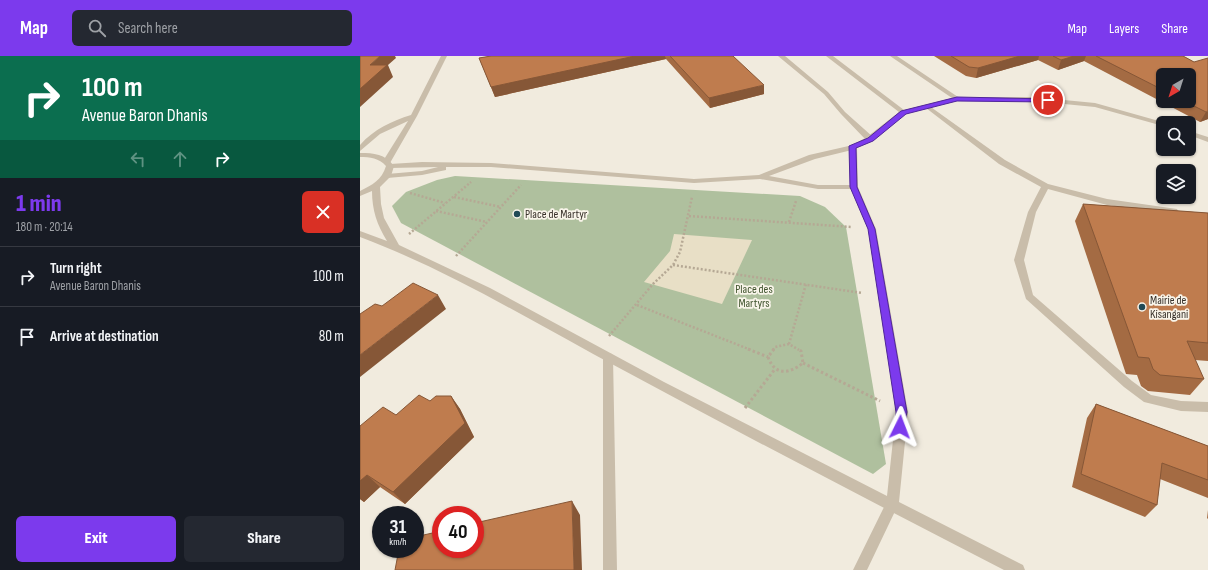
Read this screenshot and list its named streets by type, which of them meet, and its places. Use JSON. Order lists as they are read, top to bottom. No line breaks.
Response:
{"parks":["Place des Martyrs"],"places":["Place de Martyr","Mairie de Kisangani"],"north":"bottom left","page":{"header":"Map","search":"Search here","nav":["Map","Layers","Share"],"turn":["100 m","Avenue Baron Dhanis"],"heading":["1 min","180 m · 20:14"],"list":[{"name":"Turn right","note":"Avenue Baron Dhanis","value":"100 m"},{"name":"Arrive at destination","value":"80 m"}],"speed":"31 km/h","limit":"40","buttons":["Exit","Share"]}}
